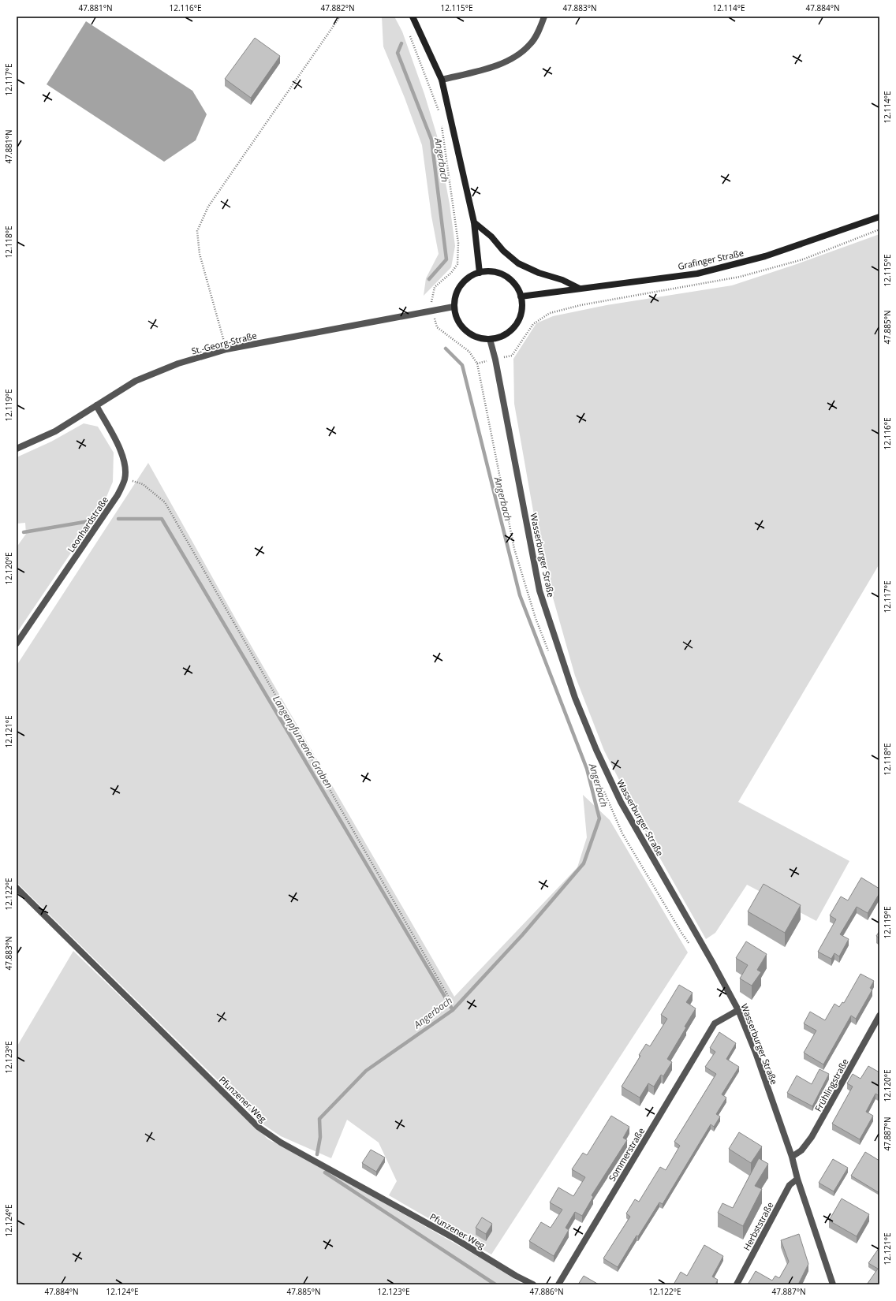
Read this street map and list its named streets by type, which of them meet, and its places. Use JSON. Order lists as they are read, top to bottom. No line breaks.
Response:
{"streets":{"main road":["Grafinger Straße"],"street":["St.-Georg-Straße","Leonhardstraße","Wasserburger Straße","Frühlingstraße","Pfunzener Weg","Sommerstraße","Herbststraße"]},"crossings":[["Grafinger Straße","St.-Georg-Straße"],["Grafinger Straße","Wasserburger Straße"],["St.-Georg-Straße","Leonhardstraße"],["St.-Georg-Straße","Wasserburger Straße"],["Wasserburger Straße","Frühlingstraße"],["Wasserburger Straße","Sommerstraße"],["Wasserburger Straße","Herbststraße"]],"water":["Angerbach","Langenpfunzener Graben"],"coordinates":["47.881°N","12.116°E","47.882°N","12.115°E","47.883°N","12.114°E","47.884°N","12.117°E","12.118°E","47.885°N","12.119°E","12.120°E","12.121°E","12.122°E","12.123°E","47.887°N","12.124°E","47.886°N"]}
